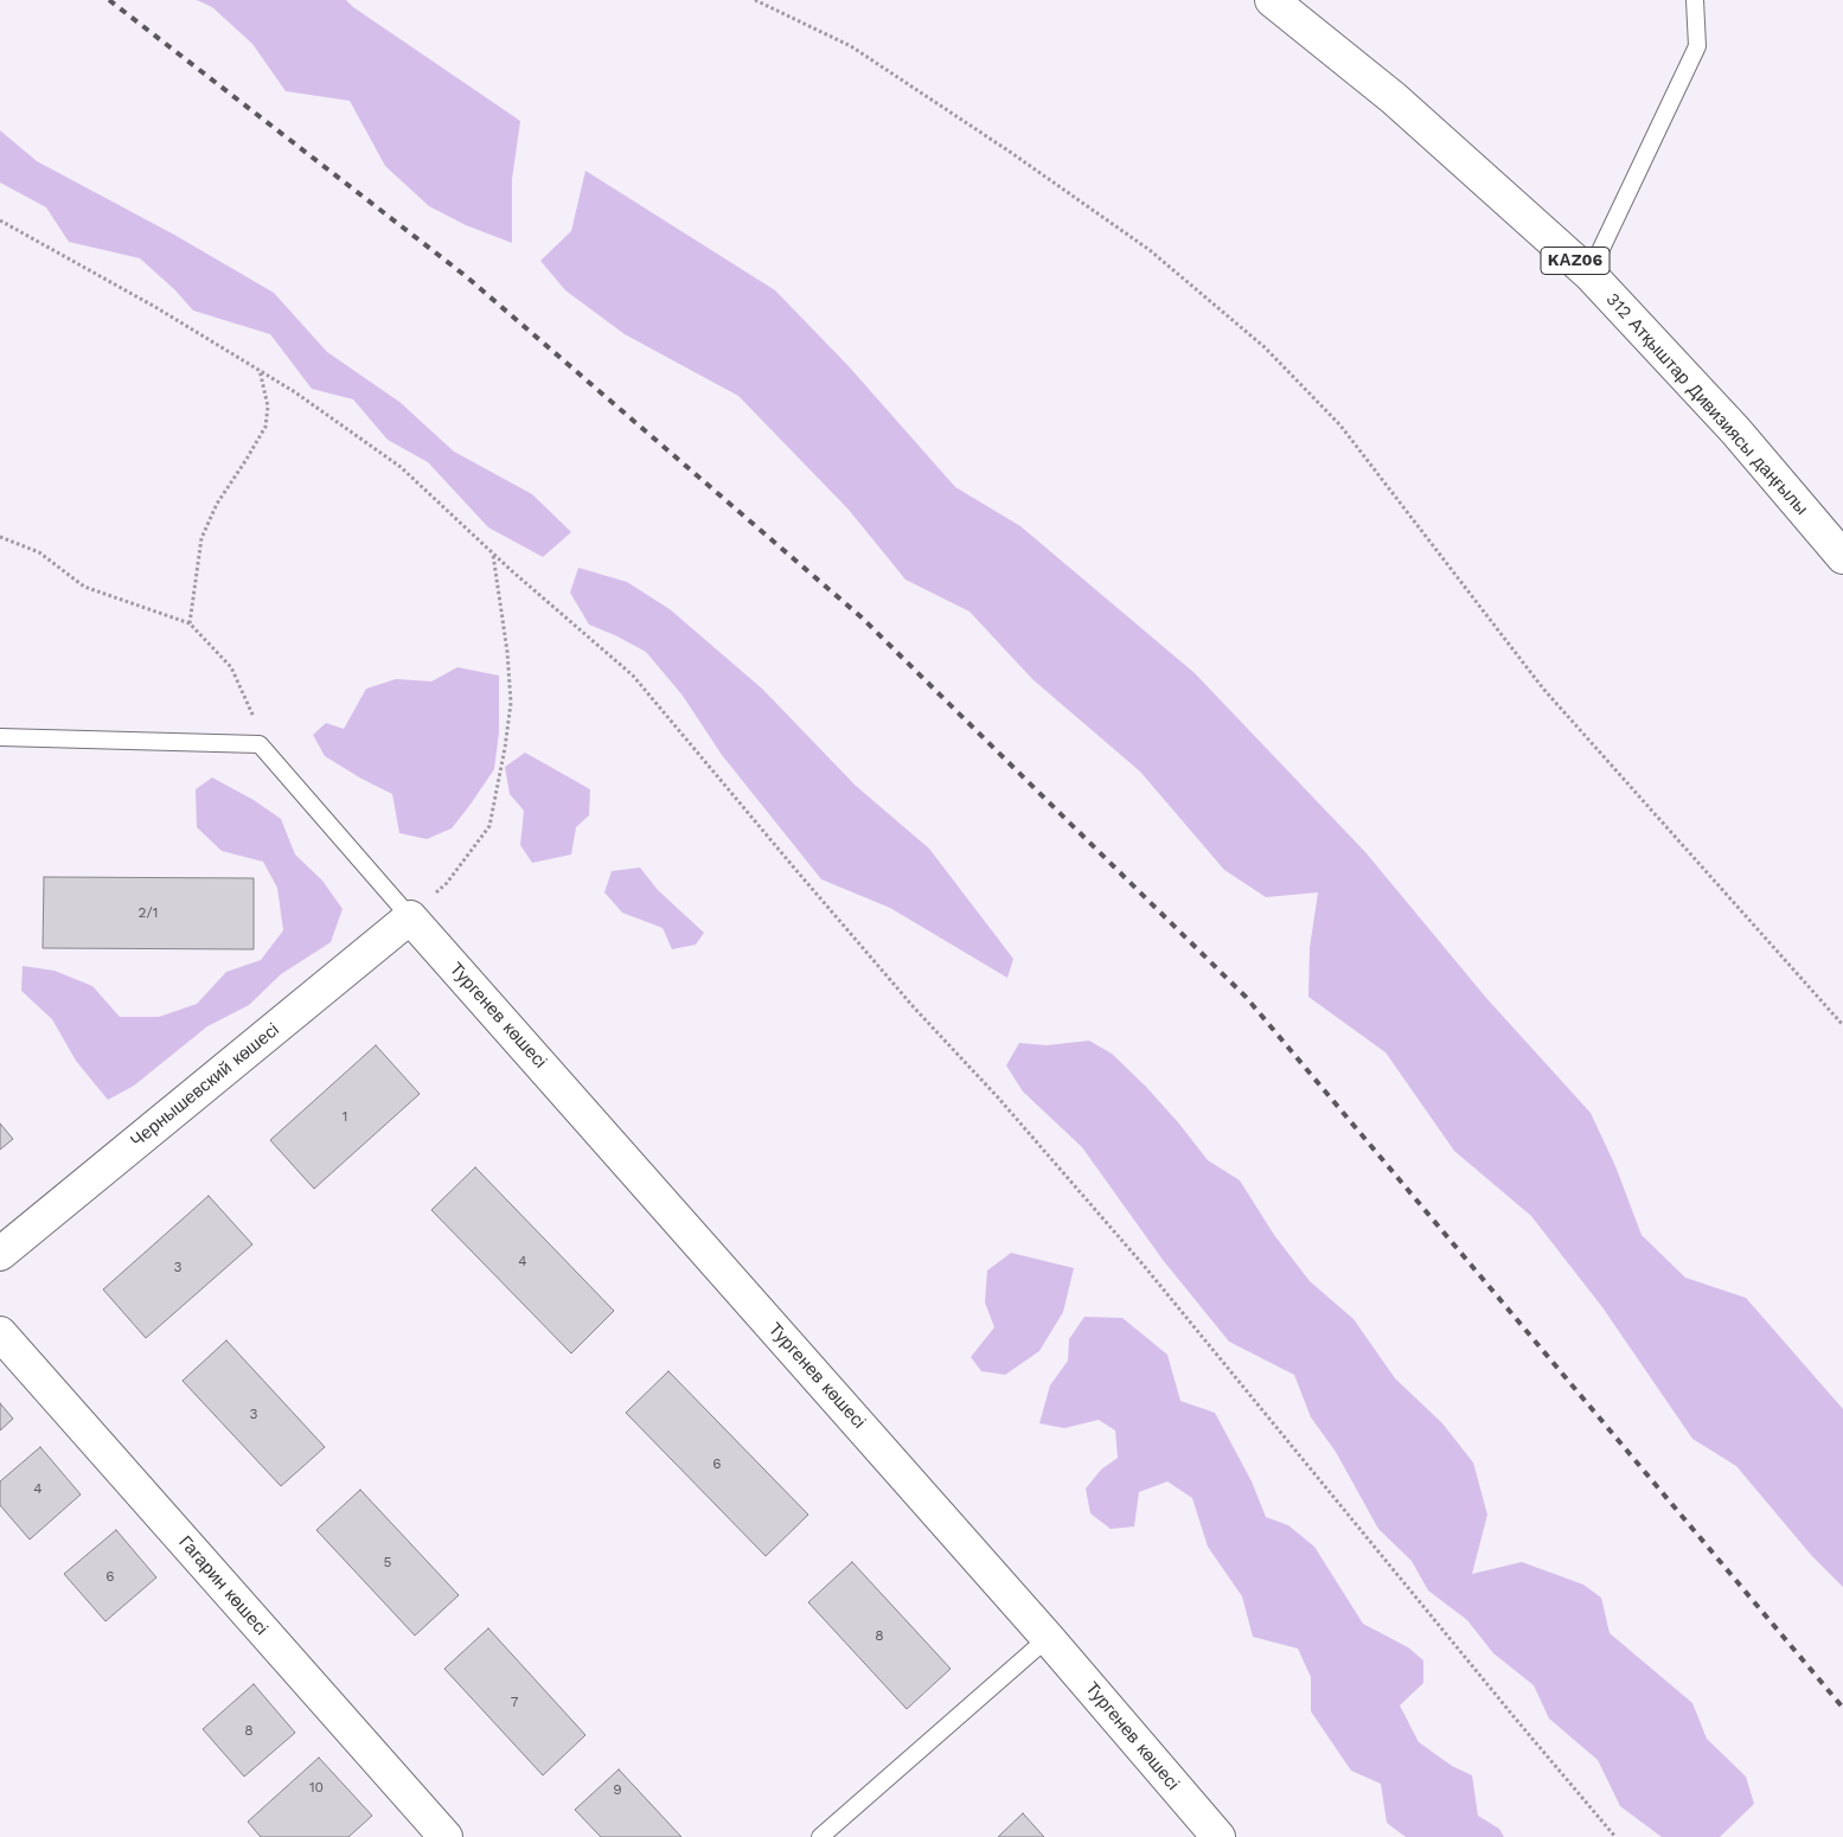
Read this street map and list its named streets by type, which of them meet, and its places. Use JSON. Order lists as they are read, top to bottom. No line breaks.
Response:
{"streets":{"main road":["KАZ06","312 Атқыштар Дивизиясы даңғылы","Тургенев көшесі","Чернышевский көшесі","Гагарин көшесі"]},"crossings":[["Тургенев көшесі","Чернышевский көшесі"]],"house_numbers":["2/1","1","4","3","3","6","4","5","6","8","7","8","10","9"]}
